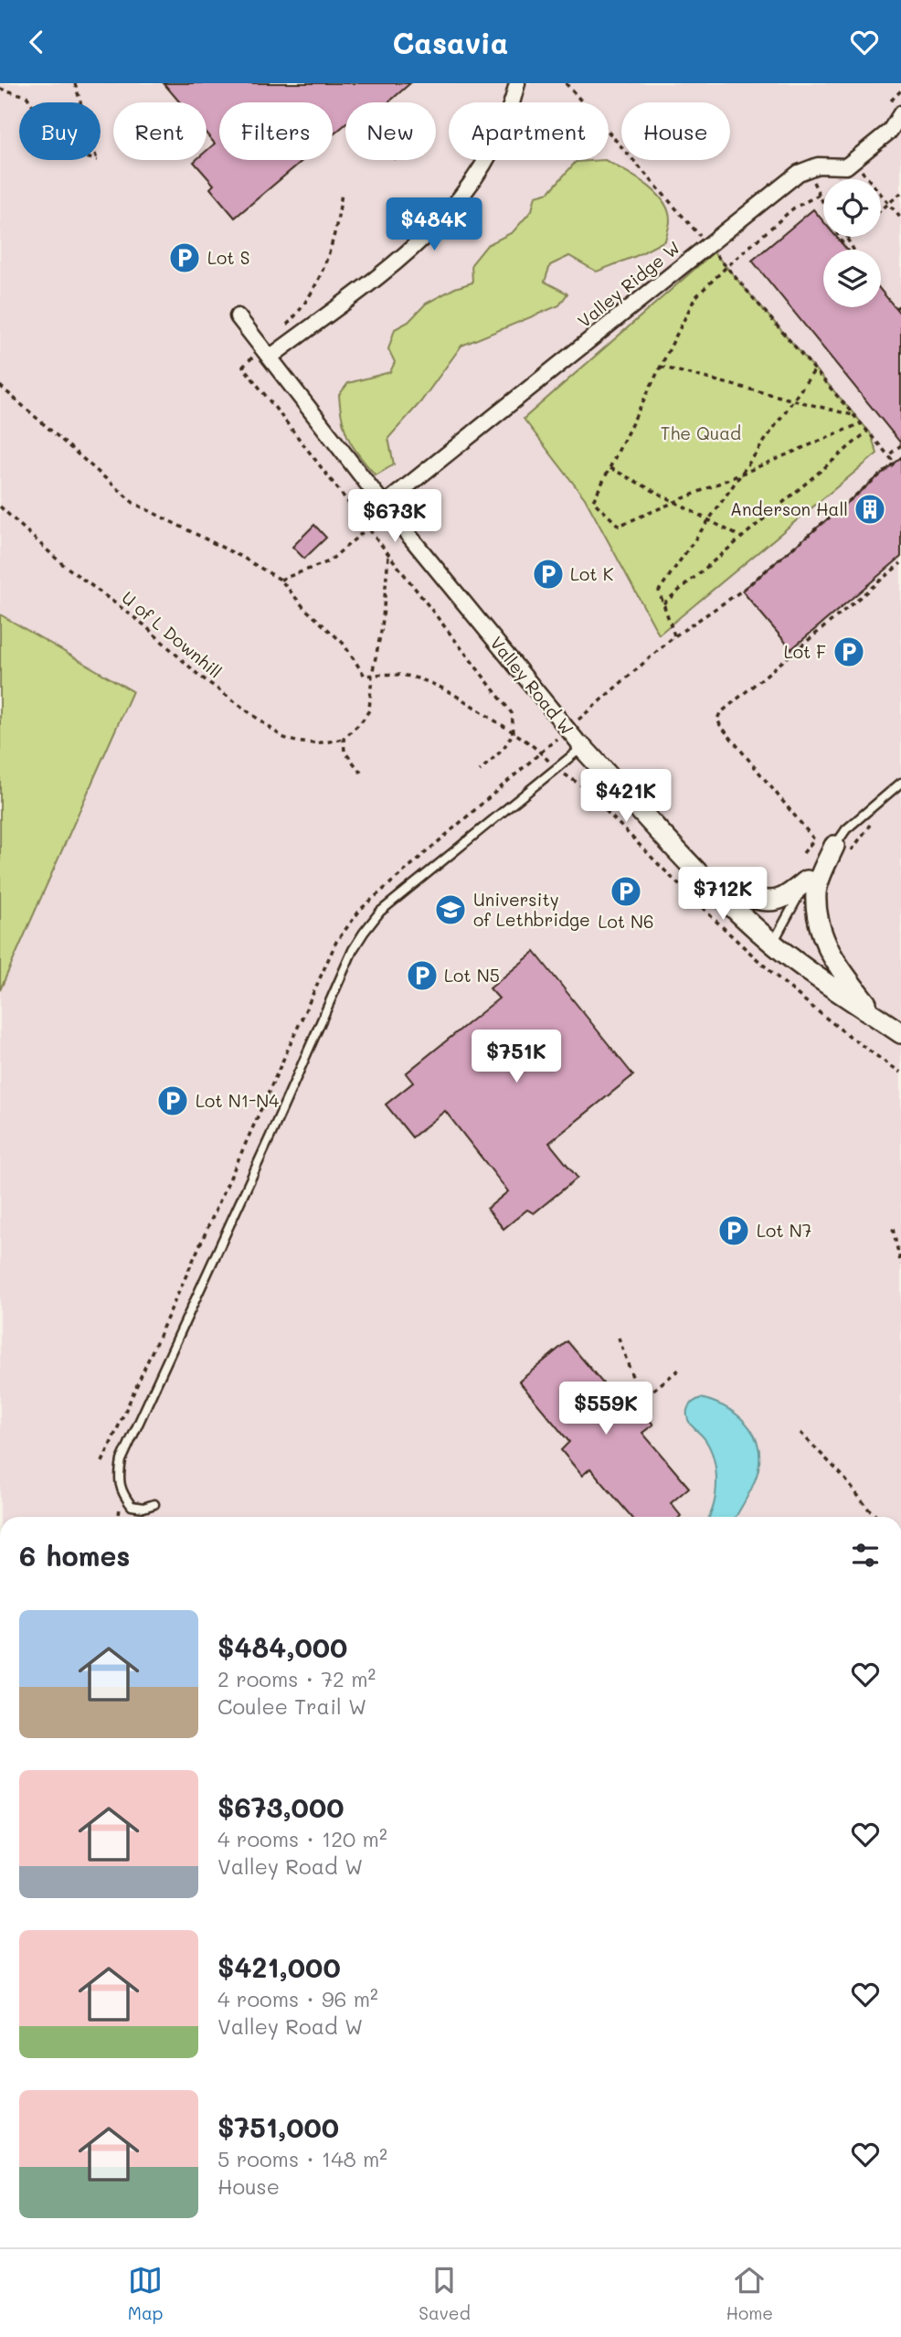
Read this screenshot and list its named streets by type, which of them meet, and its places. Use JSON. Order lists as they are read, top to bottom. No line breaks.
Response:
{"streets":{"street":["Valley Ridge W","Valley Road W"],"path":["U of L Downhill"]},"crossings":[["Valley Ridge W","Valley Road W"]],"parks":["The Quad"],"places":{"parking":["Lot S","Lot K","Lot F","Lot N6","Lot N5","Lot N1-N4","Lot N7"],"building":["Anderson Hall"],"school or university":["University of Lethbridge"]},"page":{"header":"Casavia","chip":["Buy","Rent","Filters","New","Apartment","House"],"price":["$484K","$673K","$421K","$712K","$751K","$559K"],"heading":"6 homes","list":[{"name":"$484,000","note":"2 rooms · 72 m² · Coulee Trail W"},{"name":"$673,000","note":"4 rooms · 120 m² · Valley Road W"},{"name":"$421,000","note":"4 rooms · 96 m² · Valley Road W"},{"name":"$751,000","note":"5 rooms · 148 m² · House"}],"tabs":["Map","Saved","Home"]}}
